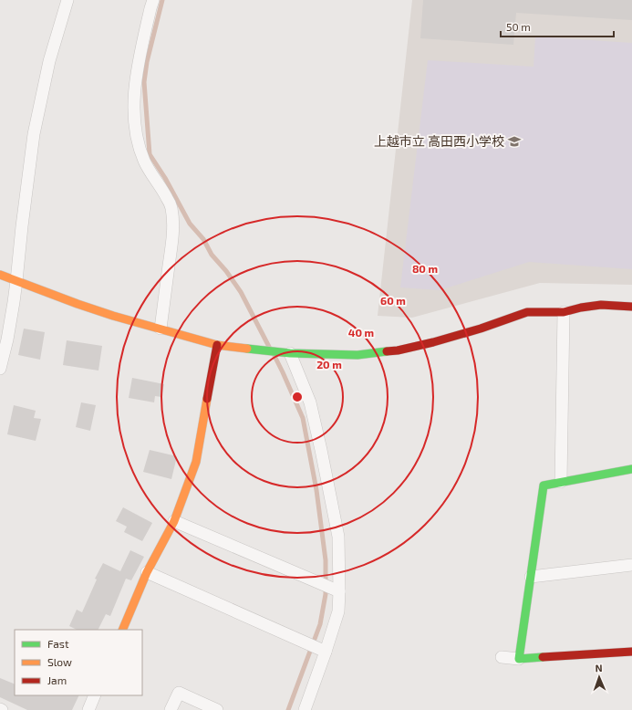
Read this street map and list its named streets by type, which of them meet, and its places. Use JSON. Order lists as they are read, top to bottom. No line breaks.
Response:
{"places":{"school or university":["上越市立 高田西小学校"]},"legend":["Fast","Slow","Jam"],"scale_bar":"50 m","north":"top","rings":["80 m","60 m","40 m","20 m"]}
